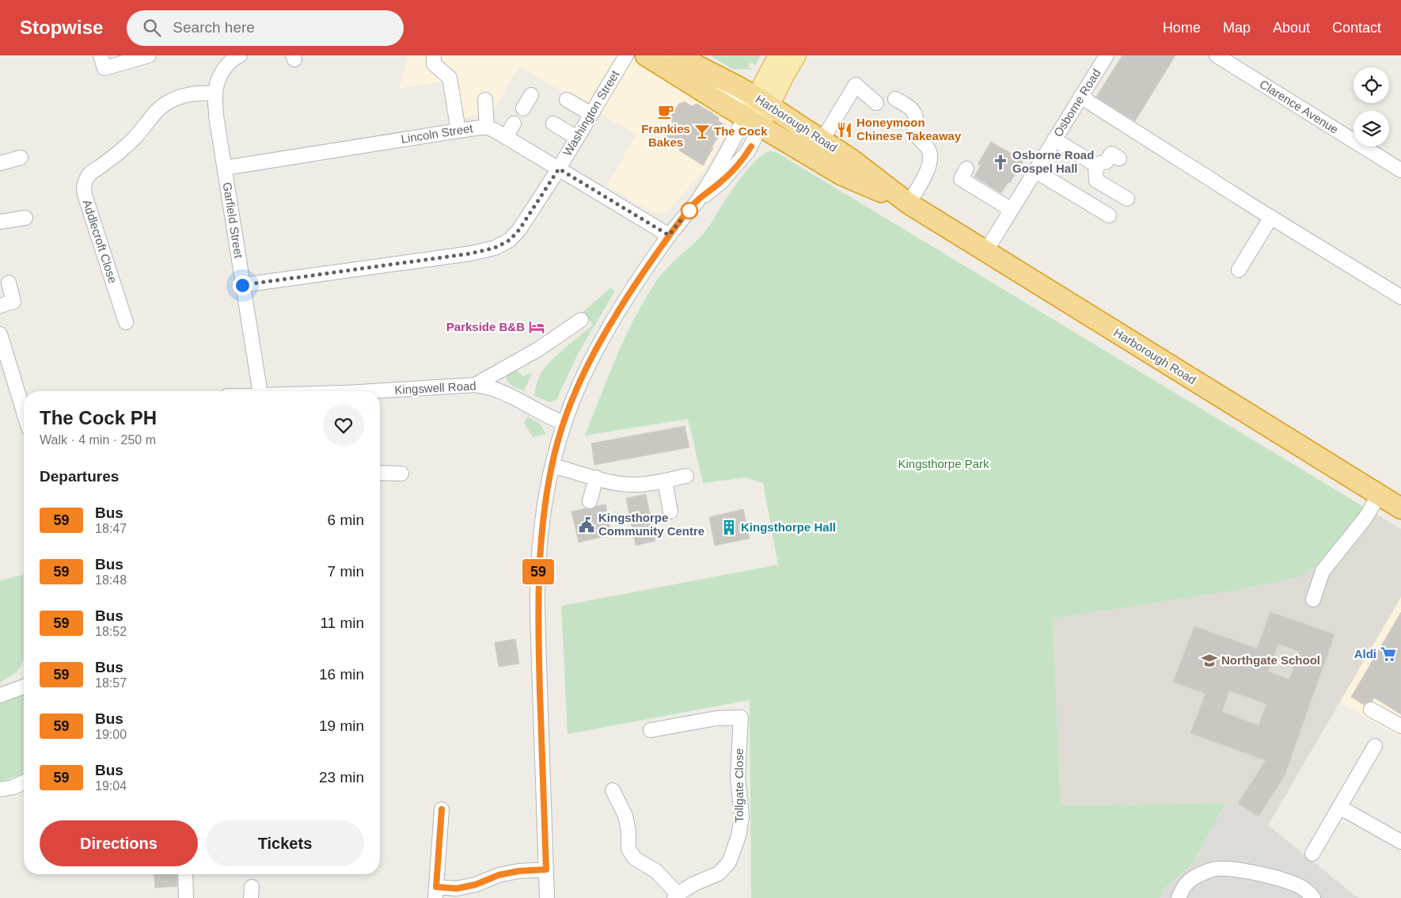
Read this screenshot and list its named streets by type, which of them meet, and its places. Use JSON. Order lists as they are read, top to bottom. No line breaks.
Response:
{"streets":{"highway":["Harborough Road"],"street":["Osborne Road","Clarence Avenue","Washington Street","Lincoln Street","Garfield Street","Addlecroft Close","Kingswell Road","Tollgate Close"]},"crossings":[["Osborne Road","Harborough Road"],["Washington Street","Lincoln Street"],["Washington Street","Garfield Street"],["Lincoln Street","Garfield Street"],["Garfield Street","Addlecroft Close"]],"parks":["Kingsthorpe Park"],"places":{"cafe":["Frankies Bakes"],"restaurant":["Honeymoon Chinese Takeaway"],"bar":["The Cock"],"church":["Osborne Road Gospel Hall"],"hotel":["Parkside B&B"],"public building":["Kingsthorpe Community Centre"],"building":["Kingsthorpe Hall"],"supermarket":["Aldi"],"school or university":["Northgate School"]},"lines":["bus line 59"],"page":{"header":"Stopwise","search":"Search here","nav":["Home","Map","About","Contact"],"on_map":"59","heading":[["The Cock PH","Walk · 4 min · 250 m"],"Departures"],"list":[{"mark":"59","name":"Bus","note":"18:47","value":"6 min"},{"mark":"59","name":"Bus","note":"18:48","value":"7 min"},{"mark":"59","name":"Bus","note":"18:52","value":"11 min"},{"mark":"59","name":"Bus","note":"18:57","value":"16 min"},{"mark":"59","name":"Bus","note":"19:00","value":"19 min"},{"mark":"59","name":"Bus","note":"19:04","value":"23 min"}],"buttons":["Directions","Tickets"]}}
